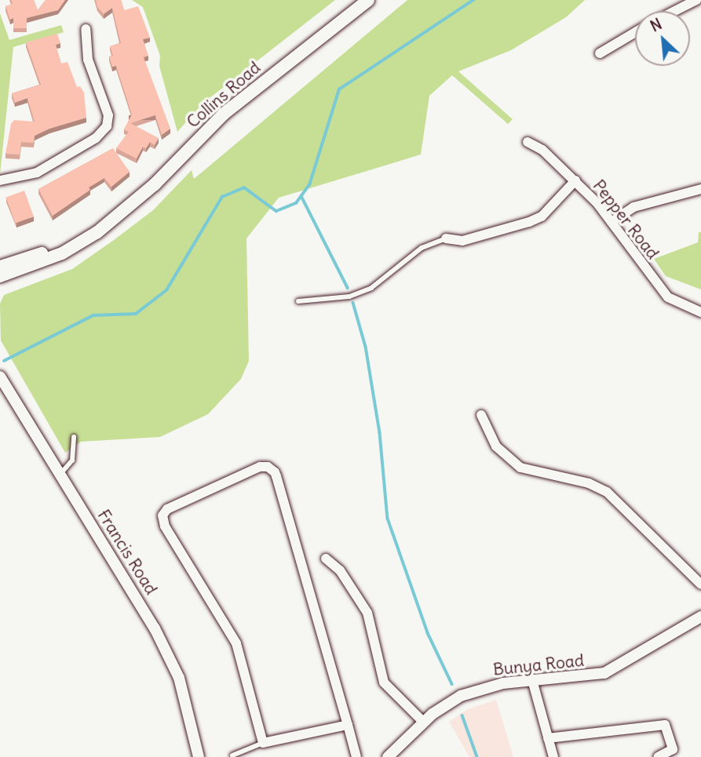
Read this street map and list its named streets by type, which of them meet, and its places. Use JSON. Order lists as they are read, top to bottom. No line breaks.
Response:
{"streets":{"main road":["Collins Road"],"street":["Pepper Road","Francis Road","Bunya Road"]},"north":"top left"}
